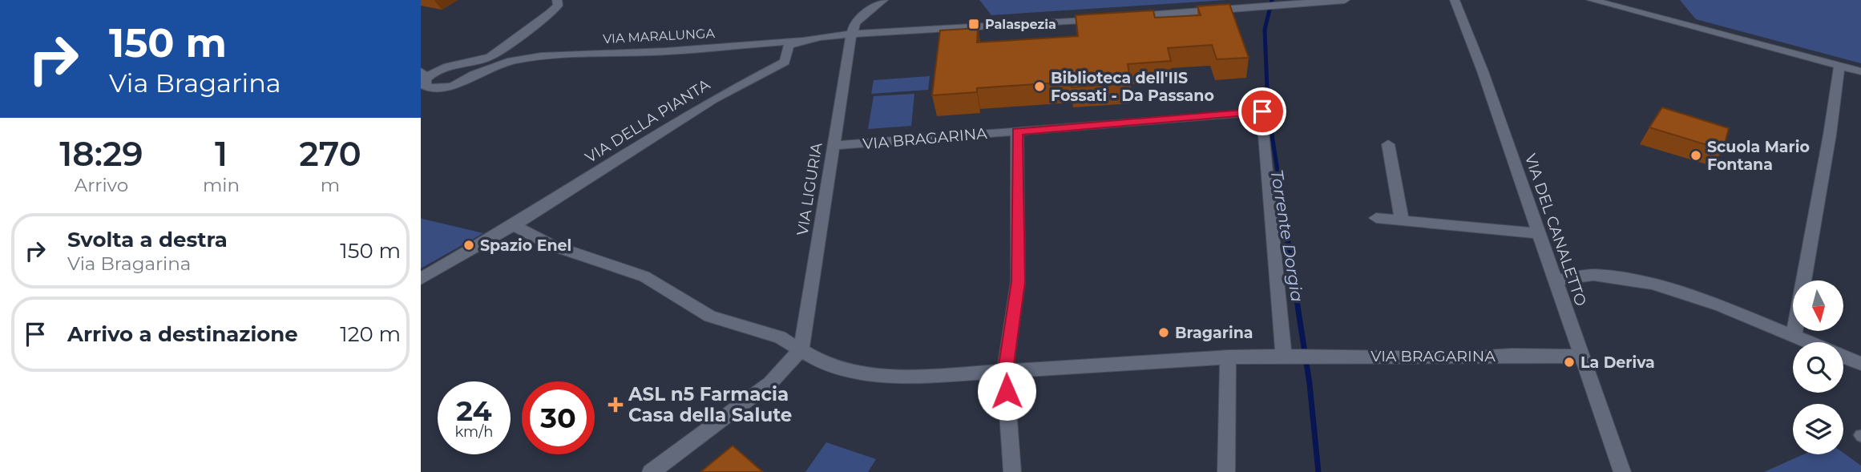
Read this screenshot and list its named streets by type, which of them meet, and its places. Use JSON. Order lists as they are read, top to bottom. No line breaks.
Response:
{"streets":{"street":["VIA MARALUNGA","VIA DELLA PIANTA","VIA BRAGARINA","VIA LIGURIA","VIA DEL CANALETTO"]},"crossings":[["VIA MARALUNGA","VIA DELLA PIANTA"],["VIA DELLA PIANTA","VIA BRAGARINA"],["VIA DELLA PIANTA","VIA LIGURIA"],["VIA BRAGARINA","VIA LIGURIA"],["VIA BRAGARINA","VIA DEL CANALETTO"]],"water":["Torrente Dorgia"],"places":{"transit":["Palaspezia"],"other":["Biblioteca dell'IIS Fossati - Da Passano","Scuola Mario Fontana","Spazio Enel","Bragarina","La Deriva"],"health":["ASL n5 Farmacia Casa della Salute"]},"north":"bottom","page":{"turn":["150 m","Via Bragarina"],"eta":["18:29","Arrivo","1","min","270","m"],"list":[{"name":"Svolta a destra","note":"Via Bragarina","value":"150 m"},{"name":"Arrivo a destinazione","value":"120 m"}],"speed":"24 km/h","limit":"30"}}
